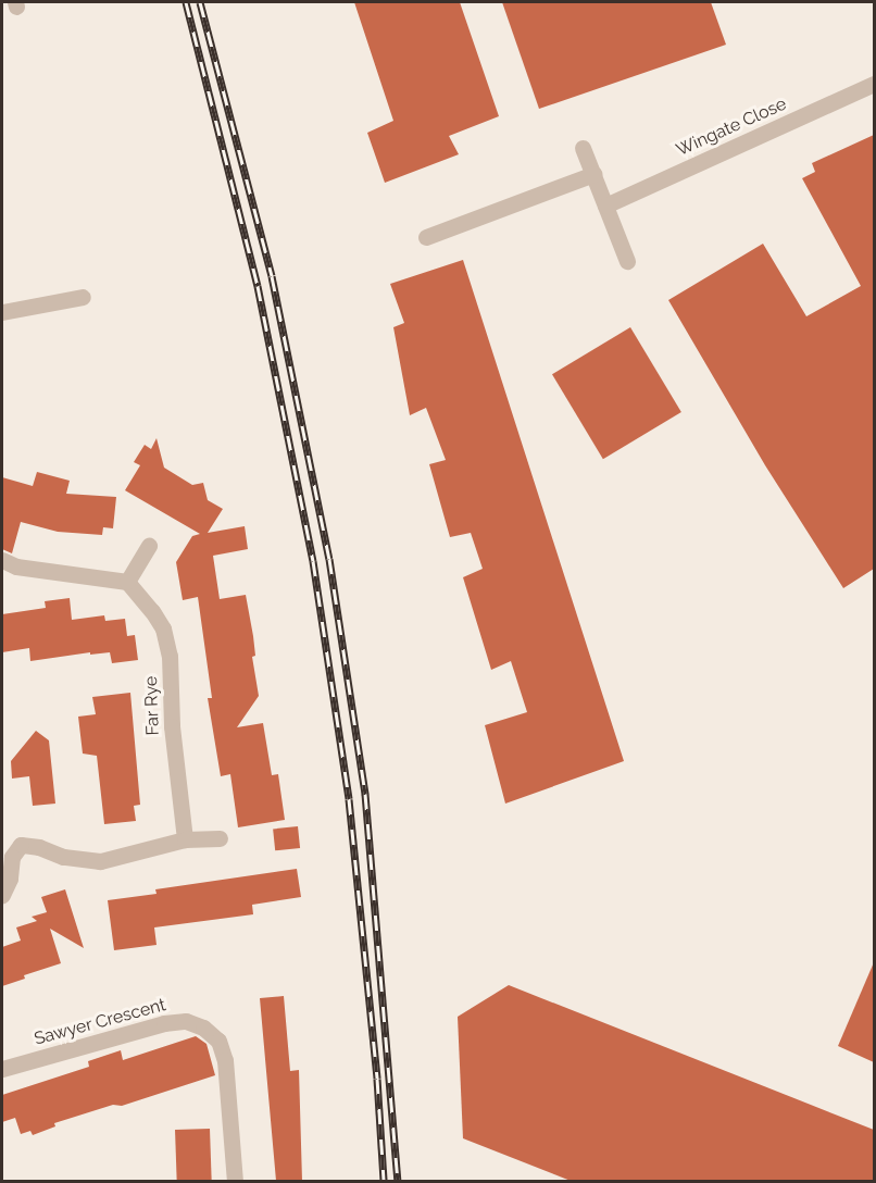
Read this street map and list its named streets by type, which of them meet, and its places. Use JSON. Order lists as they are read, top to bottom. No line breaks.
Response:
{"streets":{"street":["Wingate Close","Far Rye","Sawyer Crescent"]}}
